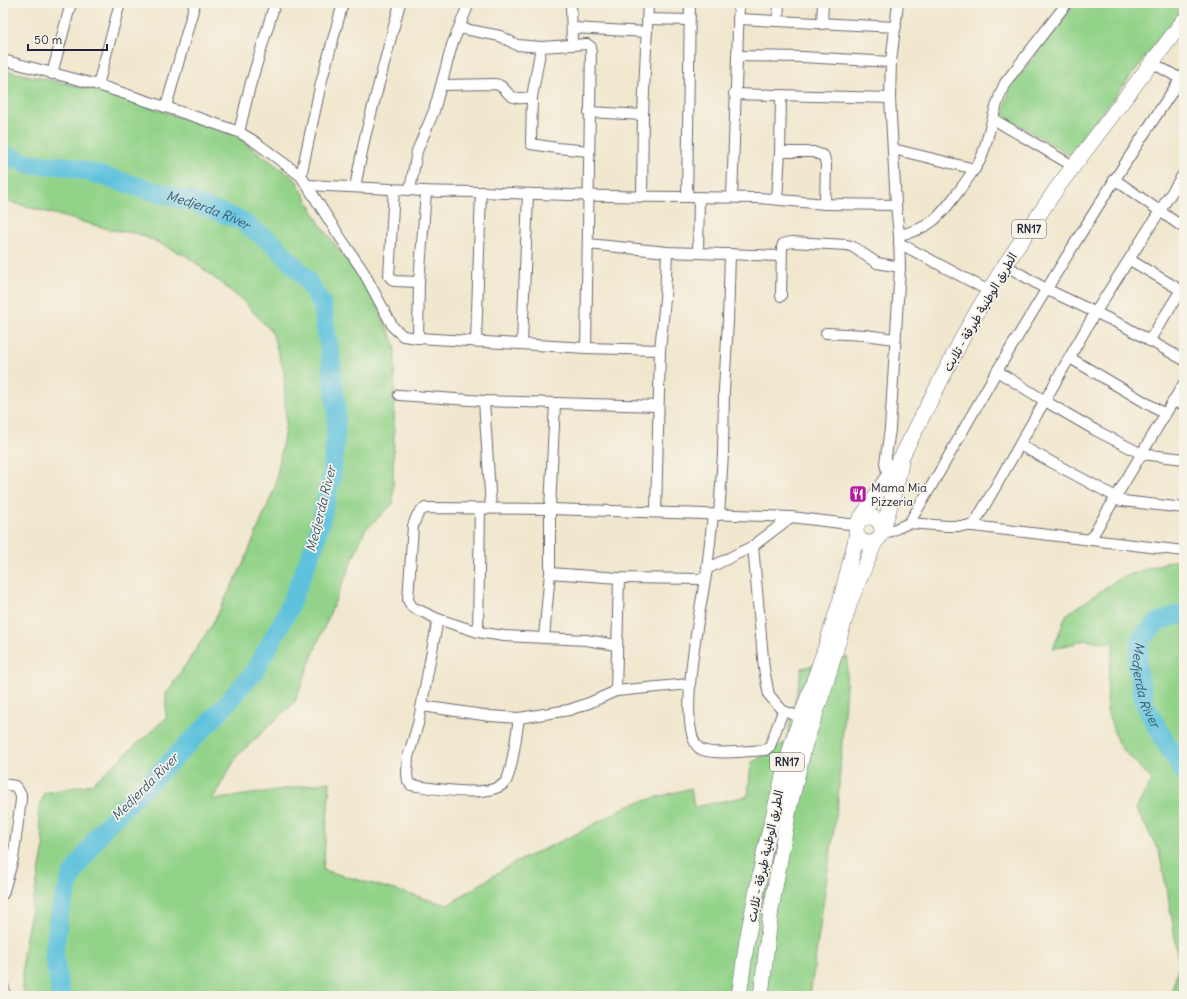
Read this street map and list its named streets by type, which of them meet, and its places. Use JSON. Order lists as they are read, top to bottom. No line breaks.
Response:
{"streets":{"main road":["RN17","الطريق الوطنية طبرقة - تلابت"]},"water":["Medjerda River"],"places":{"restaurant":["Mama Mia Pizzeria"]},"scale_bar":"50 m"}
